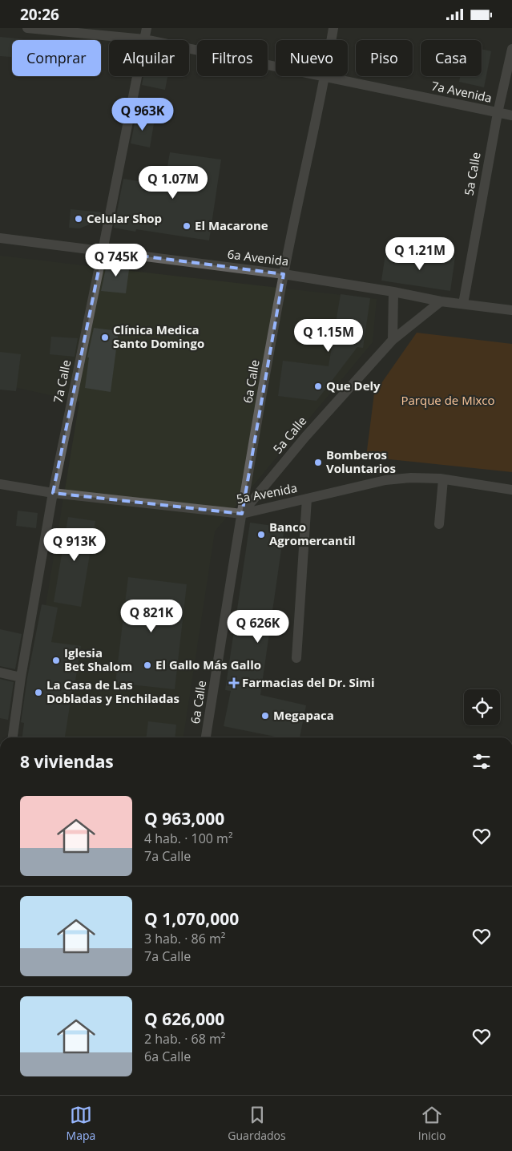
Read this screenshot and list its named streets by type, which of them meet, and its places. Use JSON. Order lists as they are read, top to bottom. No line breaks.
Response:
{"streets":{"street":["7a Avenida","5a Calle","6a Avenida","7a Calle","6a Calle","5a Avenida"]},"crossings":[["7a Avenida","5a Calle"],["7a Avenida","7a Calle"],["7a Avenida","6a Calle"],["5a Calle","6a Avenida"],["5a Calle","6a Calle"],["5a Calle","5a Avenida"],["6a Avenida","7a Calle"],["6a Avenida","6a Calle"],["7a Calle","5a Avenida"],["6a Calle","5a Avenida"]],"parks":["Parque de Mixco"],"places":{"other":["Celular Shop","El Macarone","Clínica Medica Santo Domingo","Que Dely","Bomberos Voluntarios","Banco Agromercantil","Iglesia Bet Shalom","El Gallo Más Gallo","La Casa de Las Dobladas y Enchiladas","Megapaca"],"health":["Farmacias del Dr. Simi"]},"page":{"status":"20:26","chip":["Comprar","Alquilar","Filtros","Nuevo","Piso","Casa"],"price":["Q 963K","Q 1.07M","Q 1.21M","Q 745K","Q 1.15M","Q 913K","Q 821K","Q 626K"],"heading":"8 viviendas","list":[{"name":"Q 963,000","note":"4 hab. · 100 m² · 7a Calle"},{"name":"Q 1,070,000","note":"3 hab. · 86 m² · 7a Calle"},{"name":"Q 626,000","note":"2 hab. · 68 m² · 6a Calle"}],"tabs":["Mapa","Guardados","Inicio"]}}
